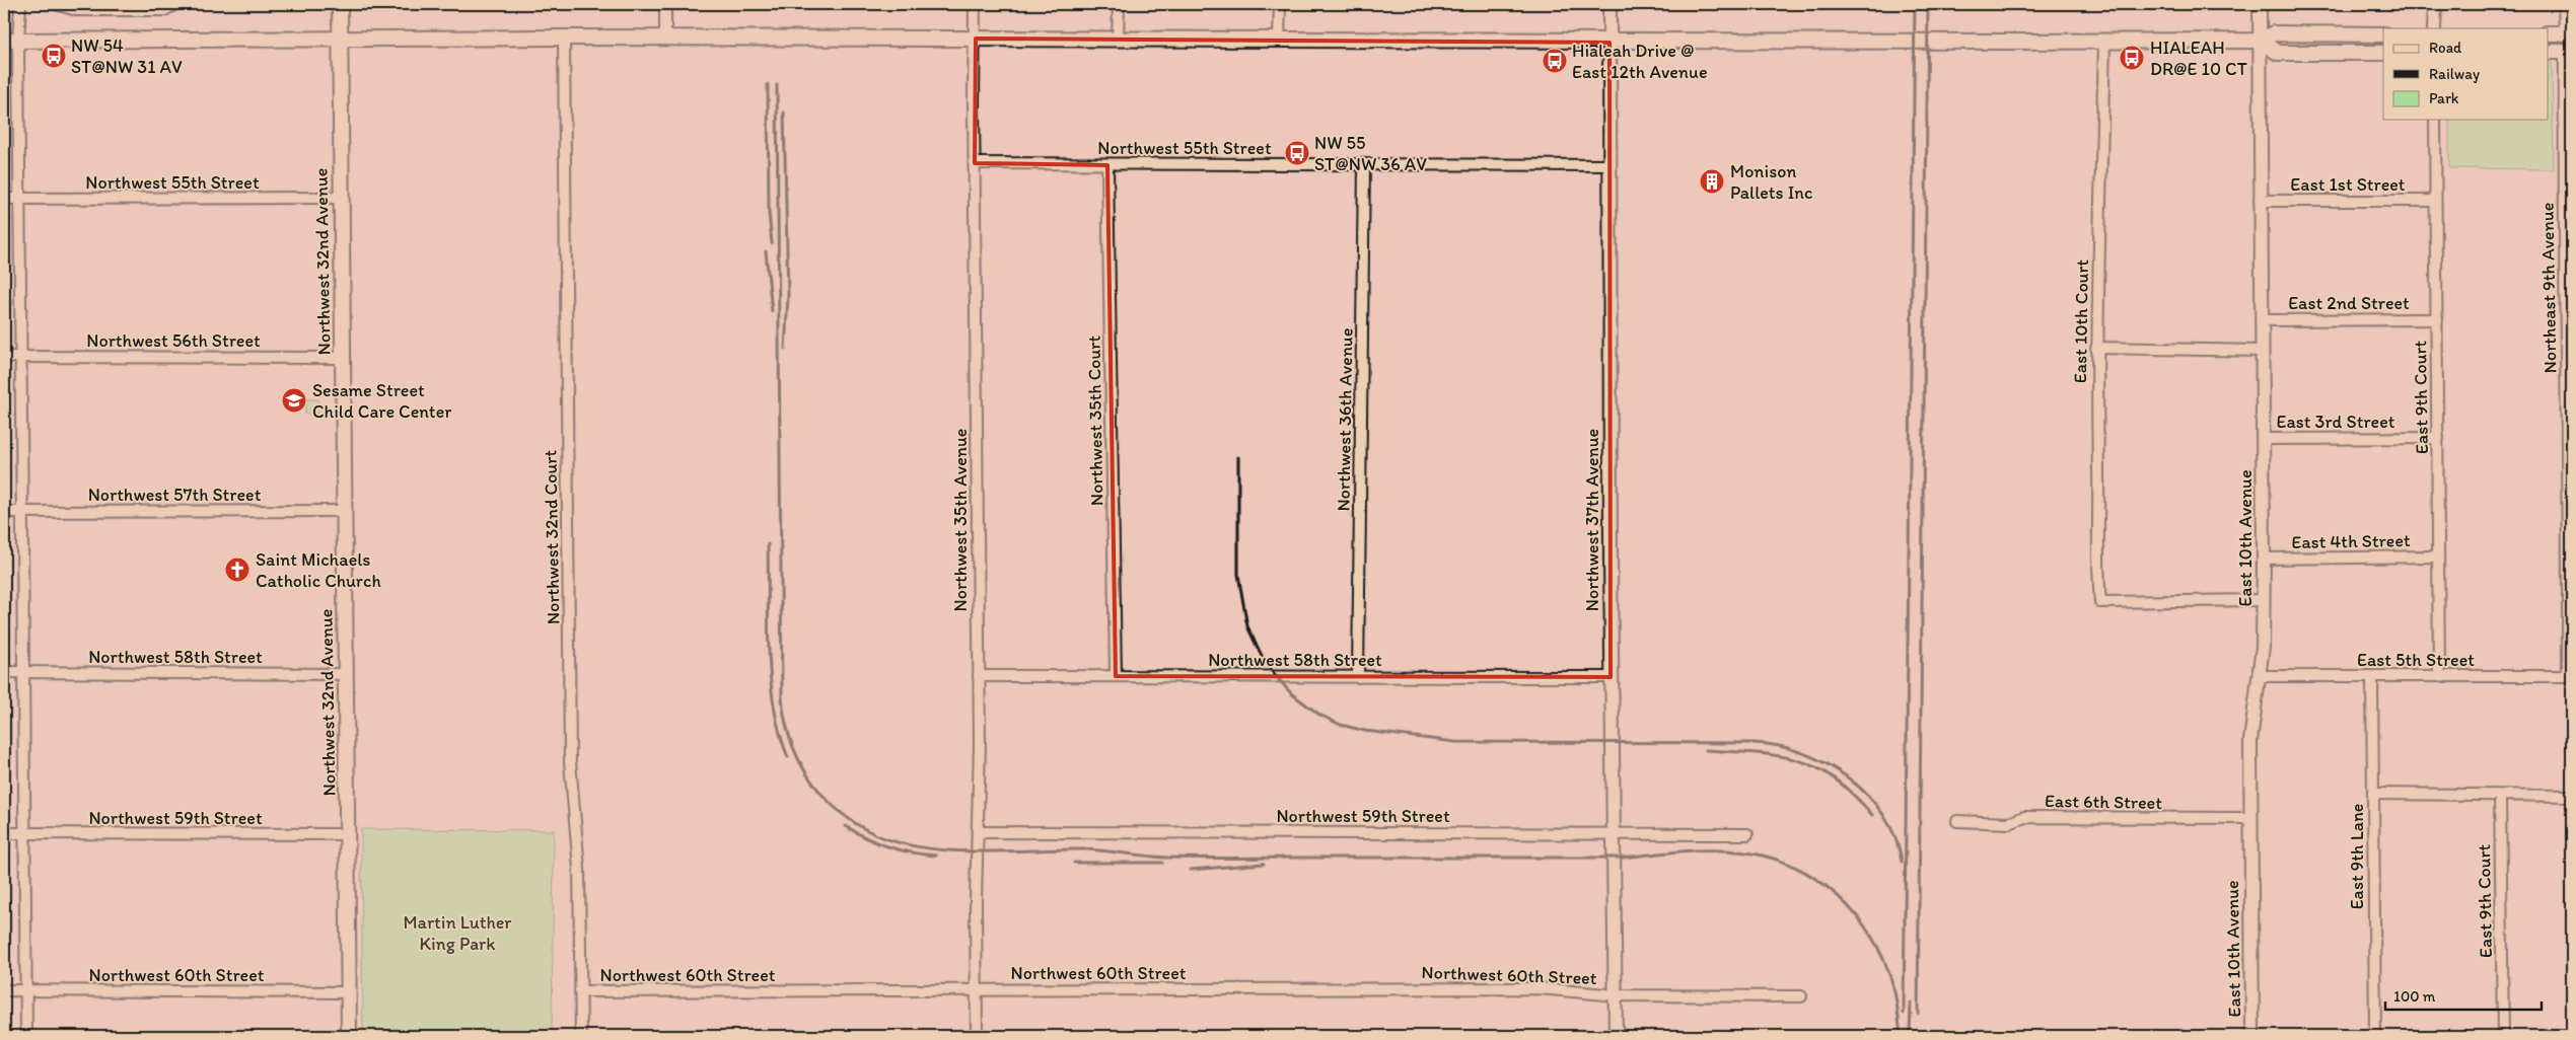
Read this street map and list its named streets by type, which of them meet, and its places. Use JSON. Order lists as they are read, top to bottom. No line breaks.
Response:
{"streets":{"main road":["Northwest 32nd Avenue"],"street":["Northwest 55th Street","East 1st Street","Northeast 9th Avenue","East 2nd Street","East 10th Court","Northwest 56th Street","East 9th Court","Northwest 36th Avenue","Northwest 35th Court","East 3rd Street","Northwest 57th Street","Northwest 35th Avenue","Northwest 37th Avenue","Northwest 32nd Court","East 10th Avenue","East 4th Street","Northwest 58th Street","East 5th Street","East 6th Street","Northwest 59th Street","East 9th Lane","Northwest 60th Street"]},"crossings":[["Northwest 55th Street","Northwest 32nd Avenue"],["Northwest 55th Street","Northwest 36th Avenue"],["Northwest 55th Street","Northwest 35th Court"],["Northwest 55th Street","Northwest 35th Avenue"],["Northwest 55th Street","Northwest 37th Avenue"],["East 1st Street","East 9th Court"],["East 1st Street","East 10th Avenue"],["Northwest 32nd Avenue","Northwest 56th Street"],["Northwest 32nd Avenue","Northwest 57th Street"],["Northwest 32nd Avenue","Northwest 58th Street"],["Northwest 32nd Avenue","Northwest 59th Street"],["Northwest 32nd Avenue","Northwest 60th Street"],["Northeast 9th Avenue","East 5th Street"],["East 2nd Street","East 9th Court"],["East 2nd Street","East 10th Avenue"],["East 10th Court","East 10th Avenue"],["East 9th Court","East 3rd Street"],["East 9th Court","East 4th Street"],["East 9th Court","East 5th Street"],["Northwest 36th Avenue","Northwest 58th Street"],["Northwest 35th Court","Northwest 58th Street"],["East 3rd Street","East 10th Avenue"],["Northwest 35th Avenue","Northwest 58th Street"],["Northwest 35th Avenue","Northwest 59th Street"],["Northwest 35th Avenue","Northwest 60th Street"],["Northwest 37th Avenue","Northwest 58th Street"],["Northwest 37th Avenue","Northwest 59th Street"],["Northwest 37th Avenue","Northwest 60th Street"],["Northwest 32nd Court","Northwest 60th Street"],["East 10th Avenue","East 4th Street"],["East 10th Avenue","East 5th Street"],["East 10th Avenue","East 6th Street"],["East 5th Street","East 9th Lane"]],"parks":["Martin Luther King Park"],"places":{"bus stop":["NW 54 ST@NW 31 AV","HIALEAH DR@E 10 CT","Hialeah Drive @ East 12th Avenue","NW 55 ST@NW 36 AV"],"building":["Monison Pallets Inc"],"school or university":["Sesame Street Child Care Center"],"church":["Saint Michaels Catholic Church"]},"legend":["Road","Railway","Park"],"scale_bar":"100 m"}
